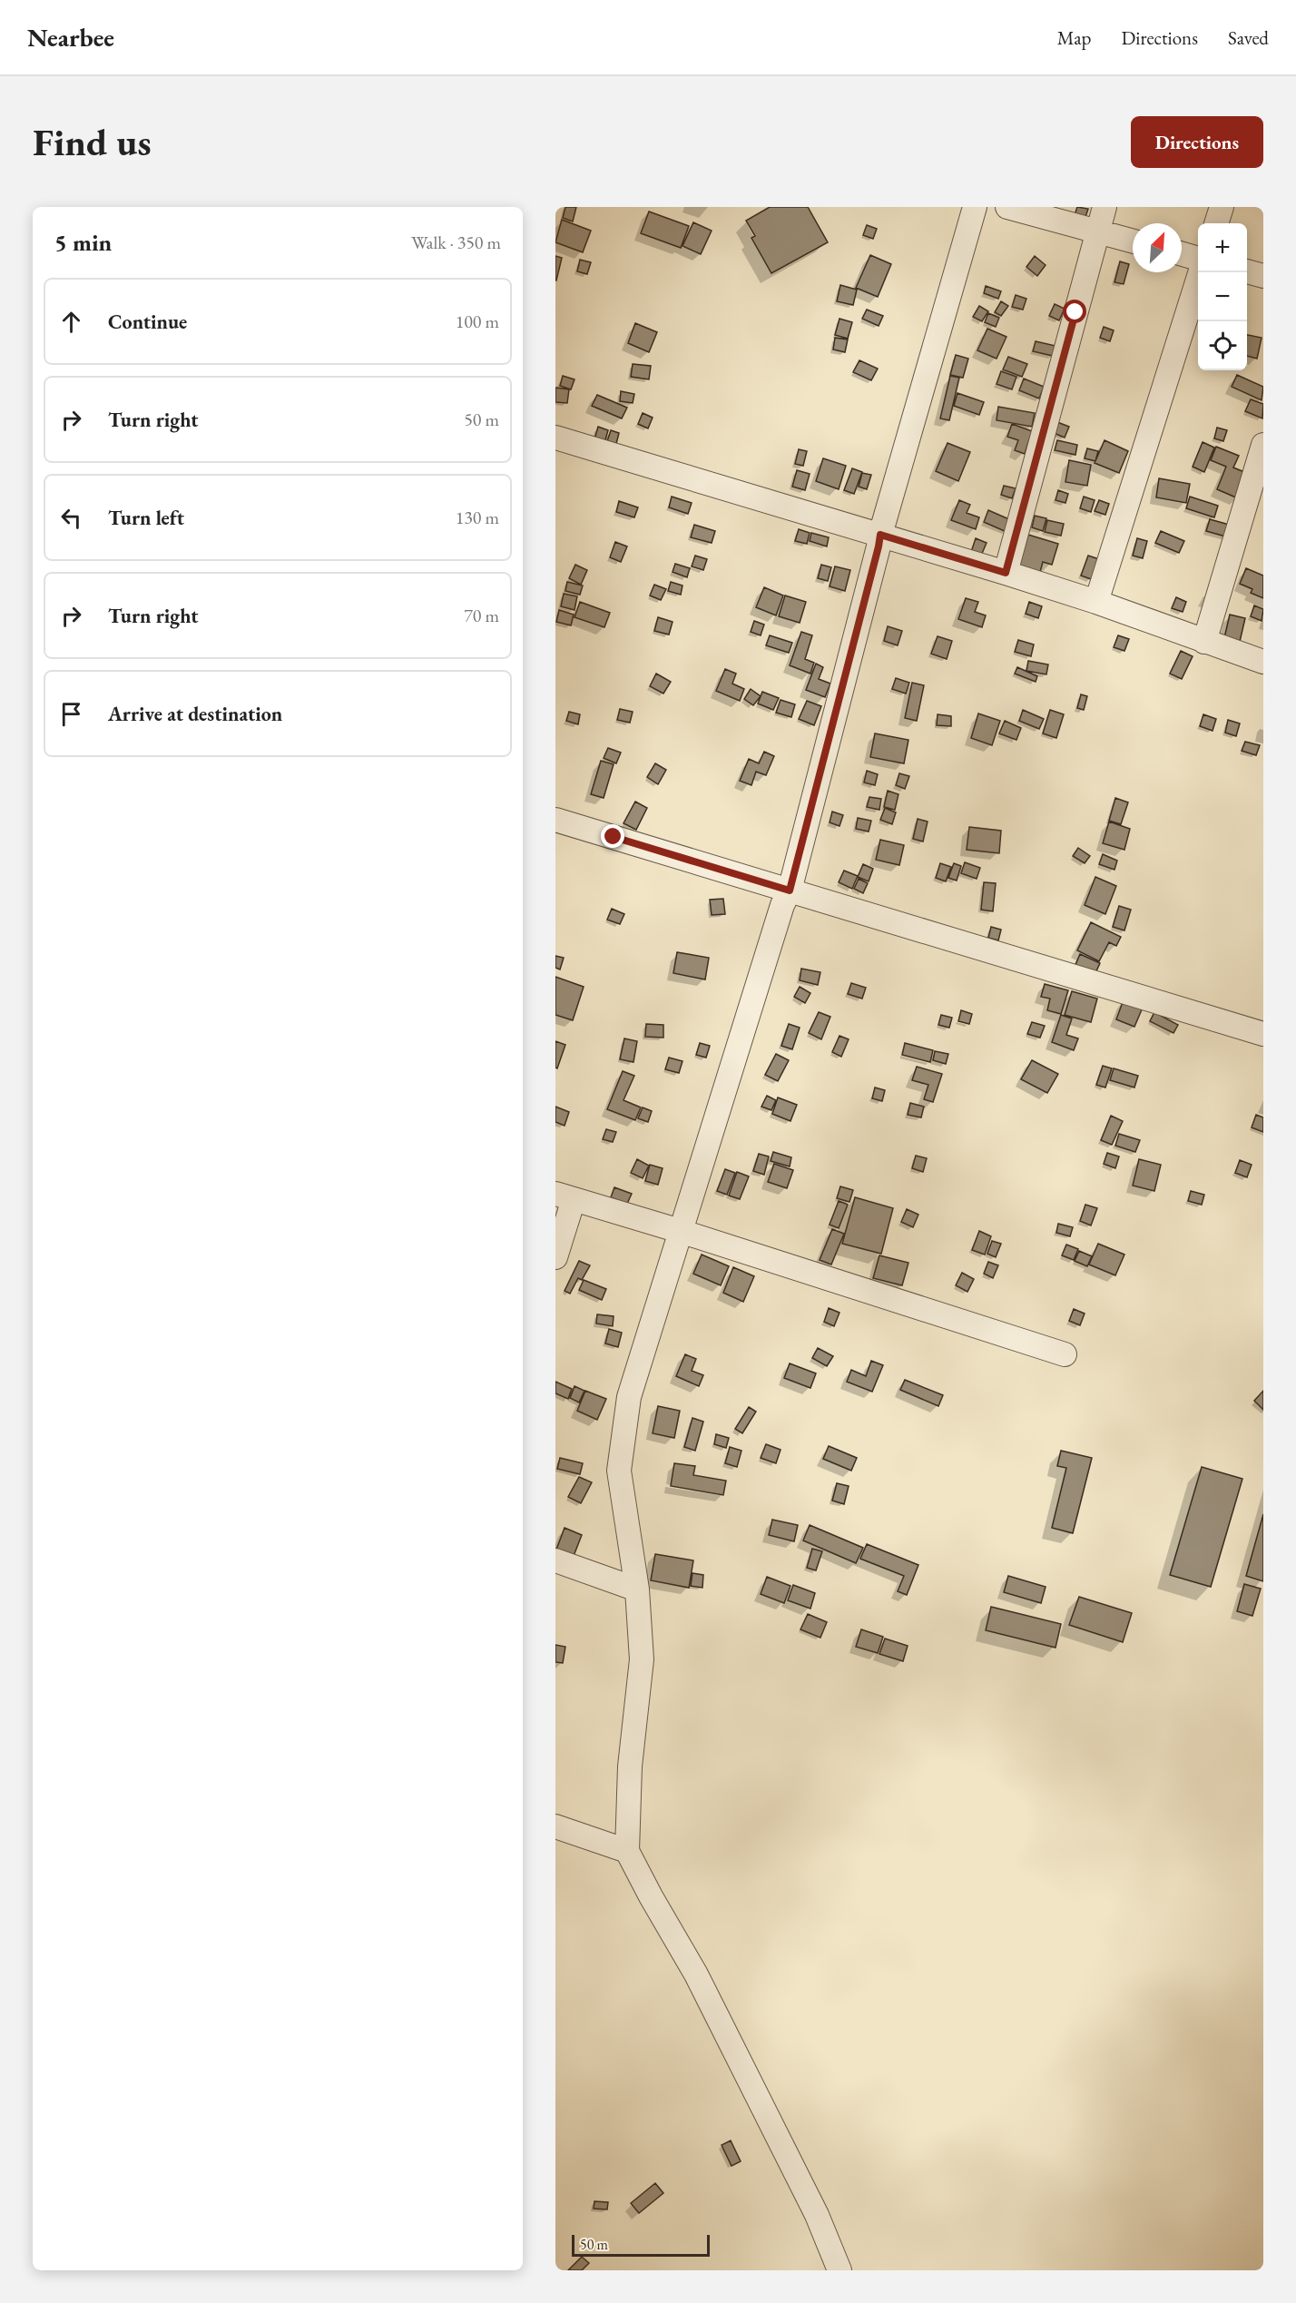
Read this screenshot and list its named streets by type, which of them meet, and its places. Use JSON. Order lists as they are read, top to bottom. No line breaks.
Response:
{"scale_bar":"50 m","north":"top right","page":{"header":"Nearbee","nav":["Map","Directions","Saved"],"buttons":"Directions","title":"Find us","heading":["5 min","Walk · 350 m"],"map_buttons":["+","−"],"list":[["Continue","100 m"],["Turn right","50 m"],["Turn left","130 m"],["Turn right","70 m"],"Arrive at destination"],"scale":"50 m"}}
